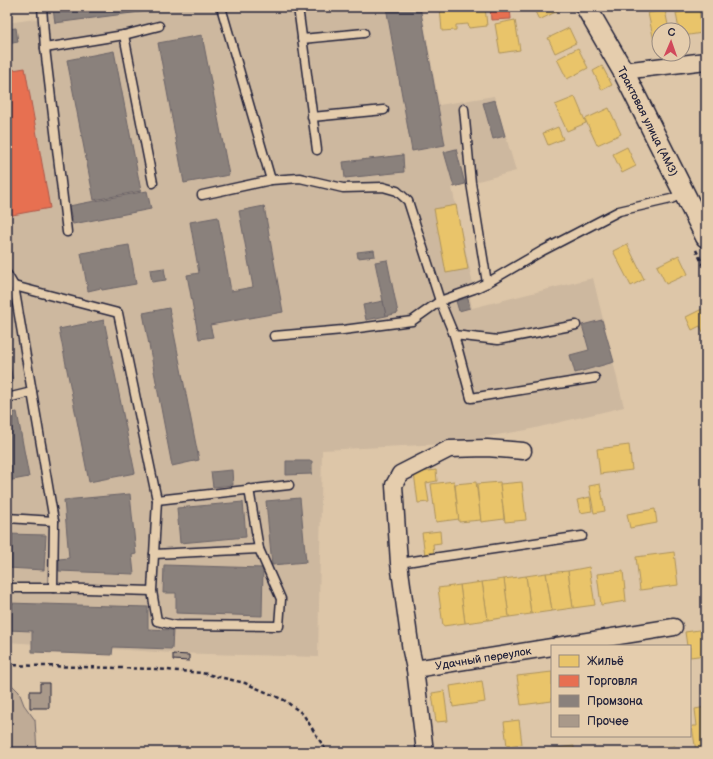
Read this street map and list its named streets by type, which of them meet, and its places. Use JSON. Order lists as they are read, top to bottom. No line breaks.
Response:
{"streets":{"street":["Трактовая улица (АМЗ)","Удачный переулок"]},"legend":["Жильё","Торговля","Промзона","Прочее"],"north":"top"}
